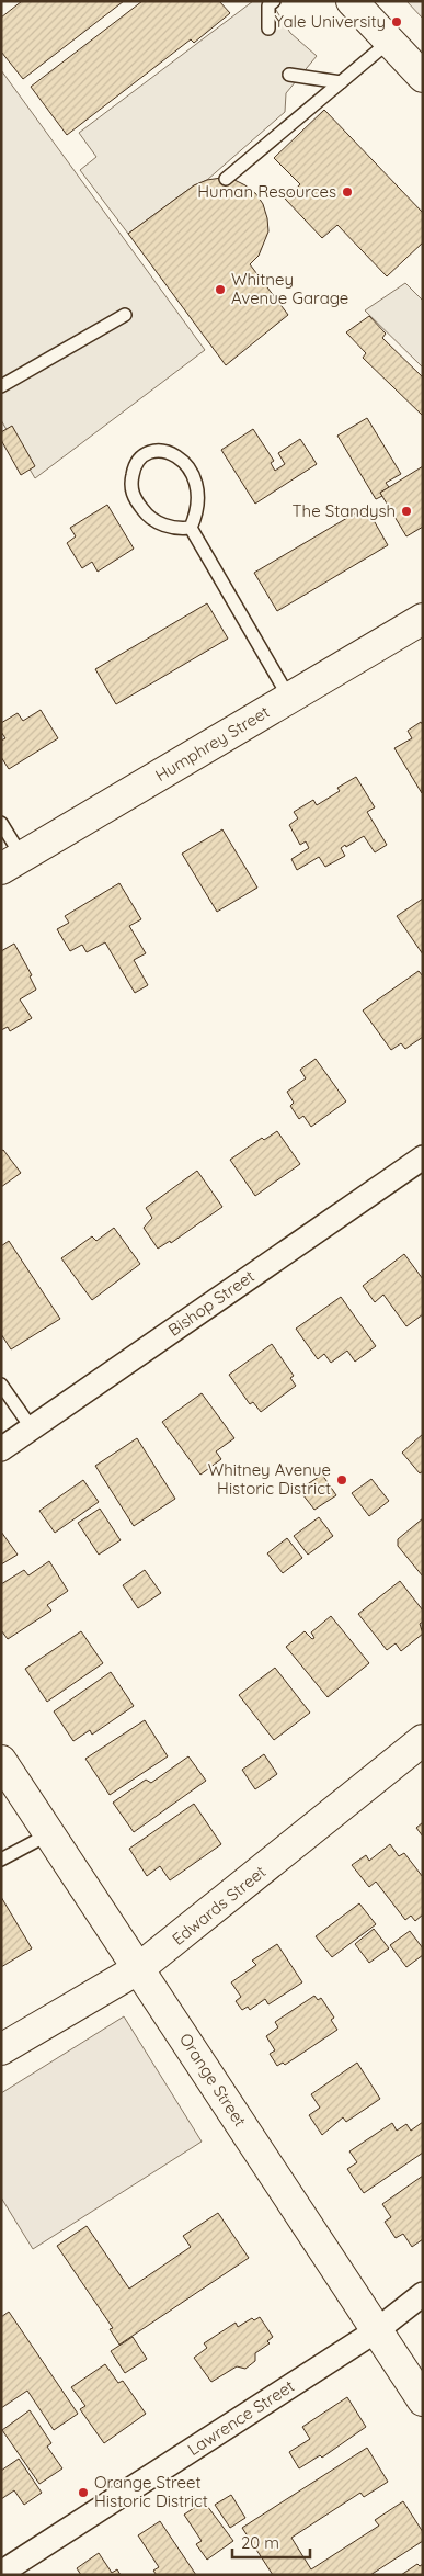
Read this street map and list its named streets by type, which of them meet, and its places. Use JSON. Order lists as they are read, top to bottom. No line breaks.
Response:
{"streets":{"street":["Humphrey Street","Bishop Street","Edwards Street","Orange Street","Lawrence Street"]},"crossings":[["Edwards Street","Orange Street"],["Orange Street","Lawrence Street"]],"places":["Yale University","Human Resources","Whitney Avenue Garage","The Standysh","Whitney Avenue Historic District","Orange Street Historic District"],"scale_bar":"20 m"}
